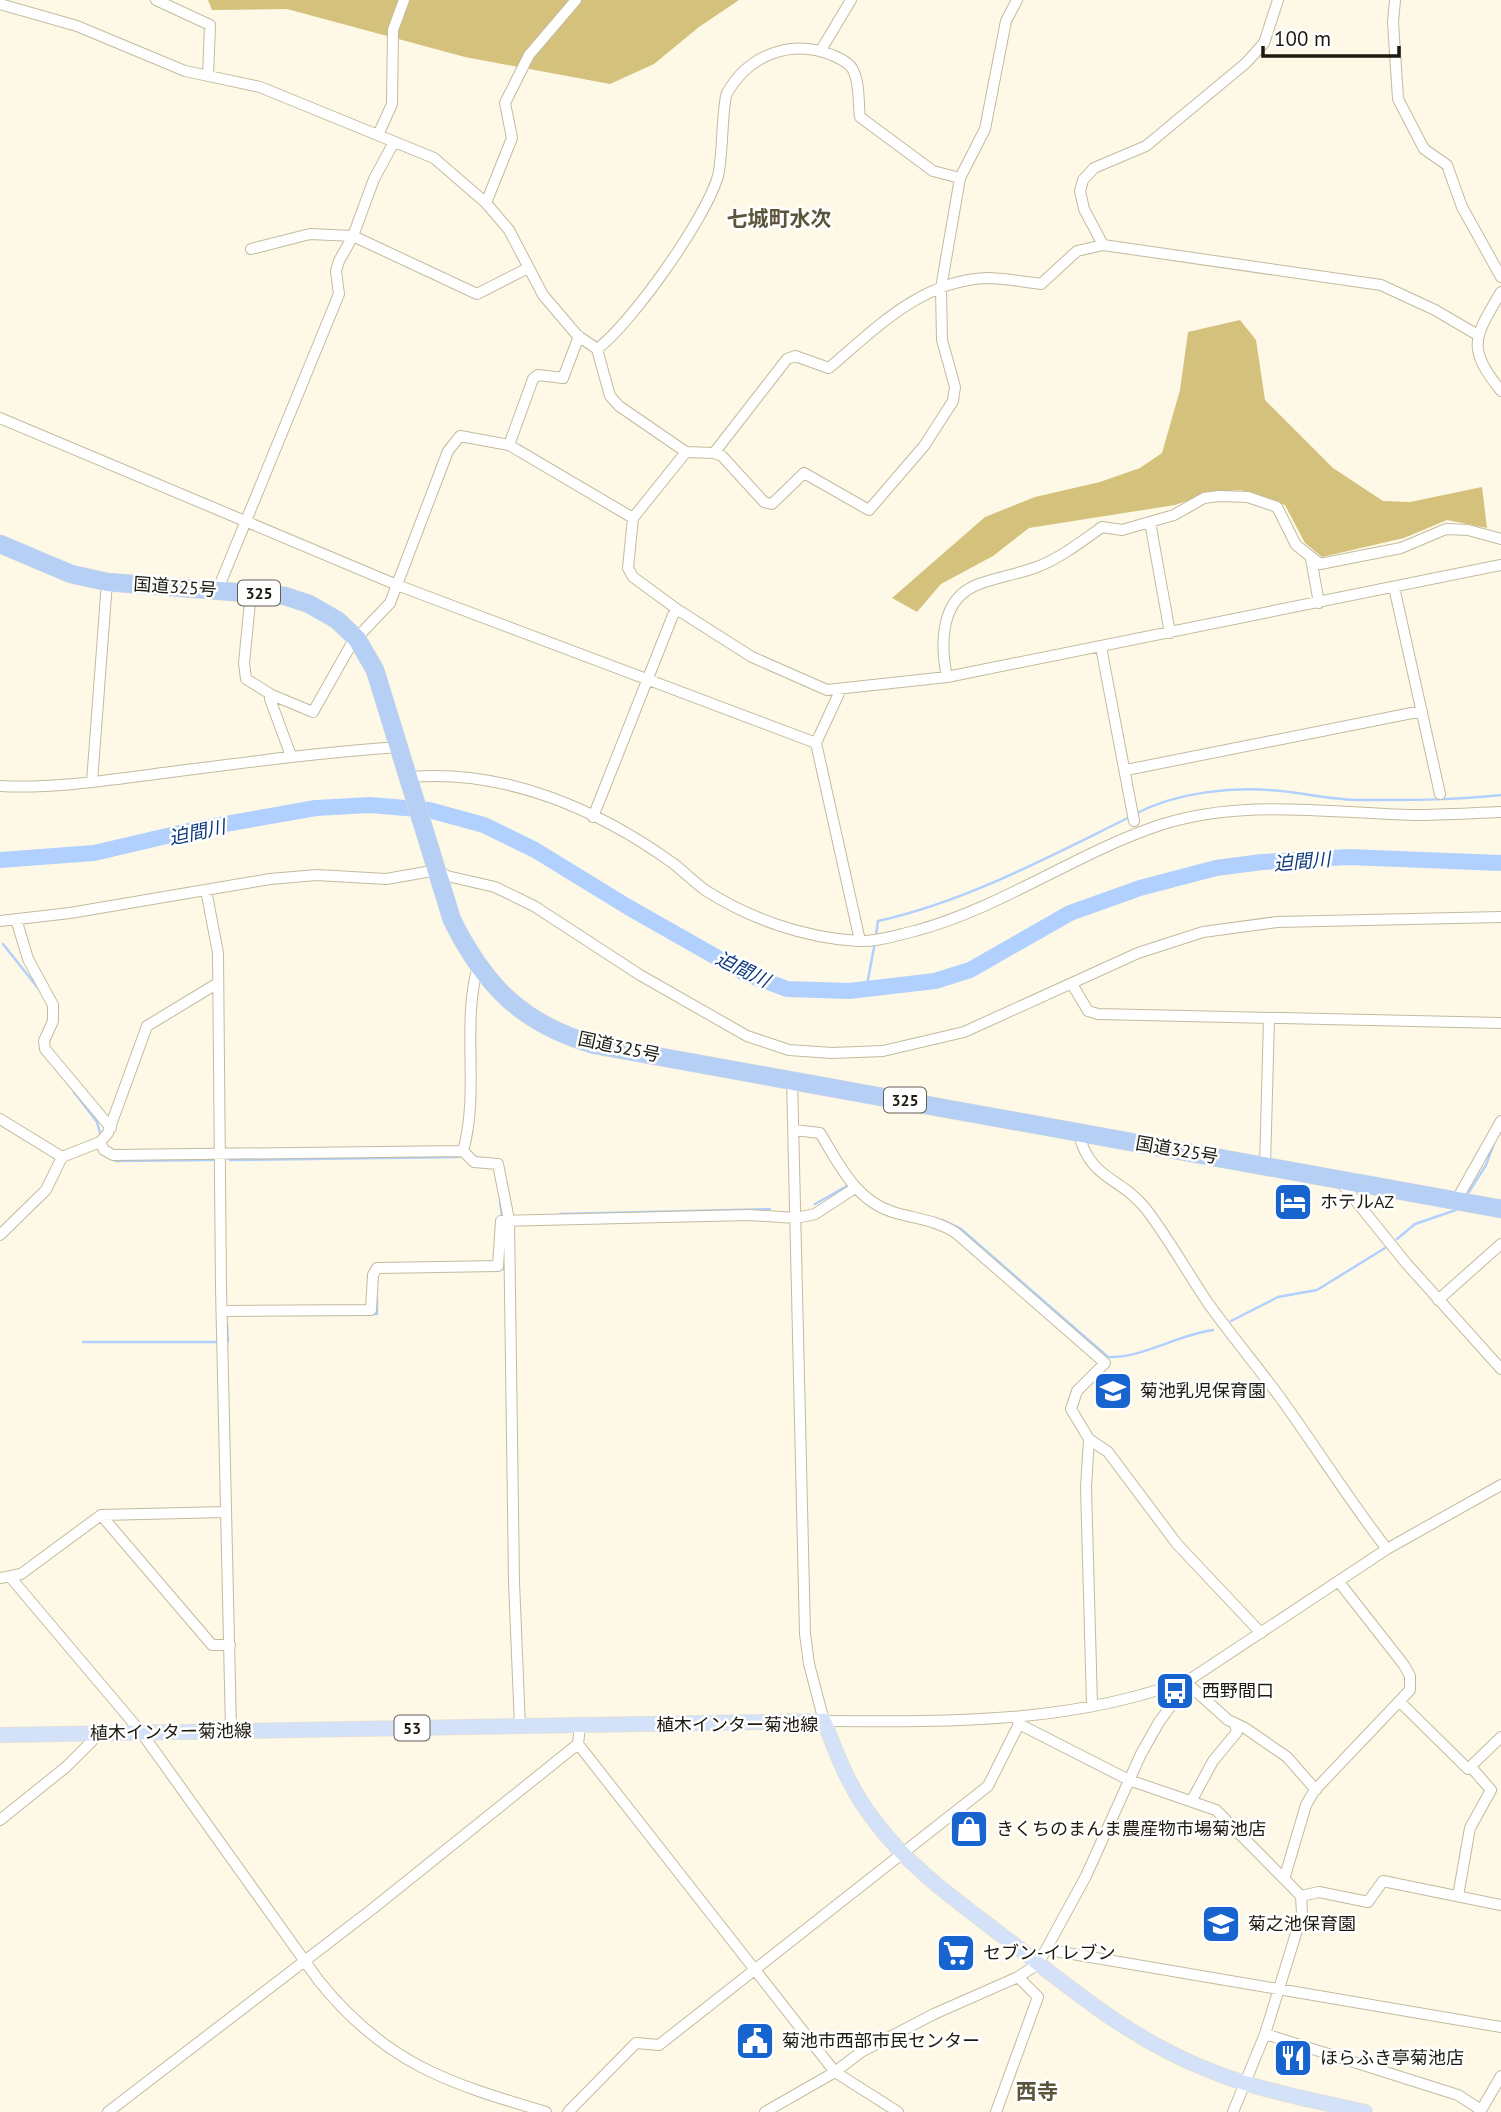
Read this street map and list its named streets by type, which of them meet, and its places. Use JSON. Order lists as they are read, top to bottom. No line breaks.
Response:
{"streets":{"highway":["国道325号","325"],"main road":["植木インター菊池線","53"]},"districts":["七城町水次","西寺"],"water":["迫間川"],"places":{"hotel":["ホテルAZ"],"school or university":["菊池乳児保育園","菊之池保育園"],"bus stop":["西野間口"],"shop":["きくちのまんま農産物市場菊池店"],"supermarket":["セブン-イレブン"],"public building":["菊池市西部市民センター"],"restaurant":["ほらふき亭菊池店"]},"scale_bar":"100 m"}
